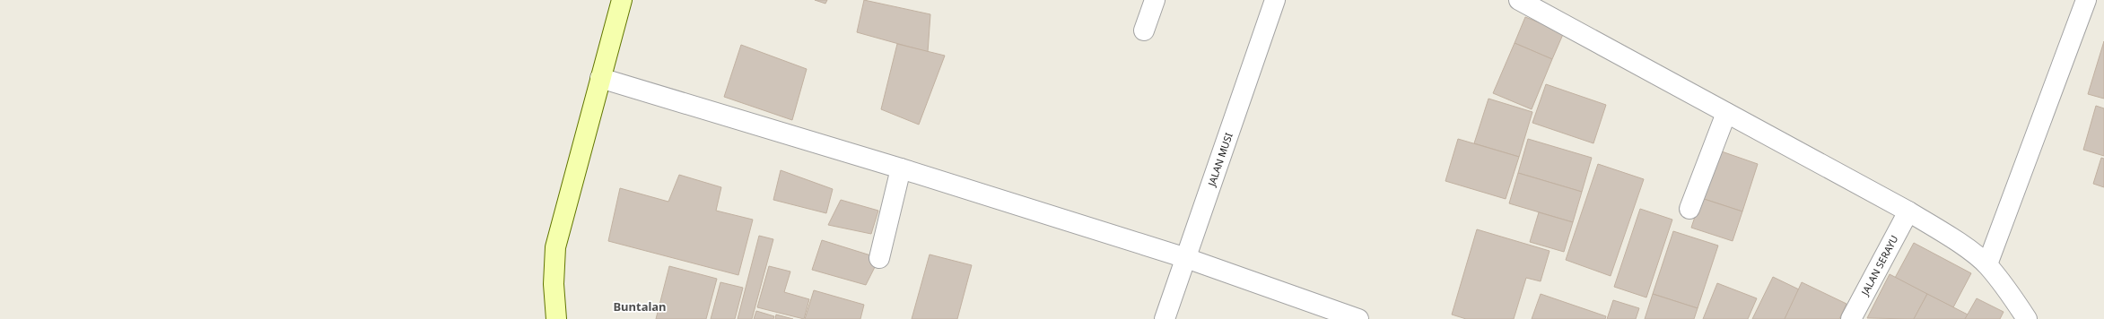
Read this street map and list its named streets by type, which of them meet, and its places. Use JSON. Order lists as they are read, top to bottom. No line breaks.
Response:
{"streets":{"street":["JALAN MUSI","JALAN SERAYU"]},"districts":["Buntalan"]}
